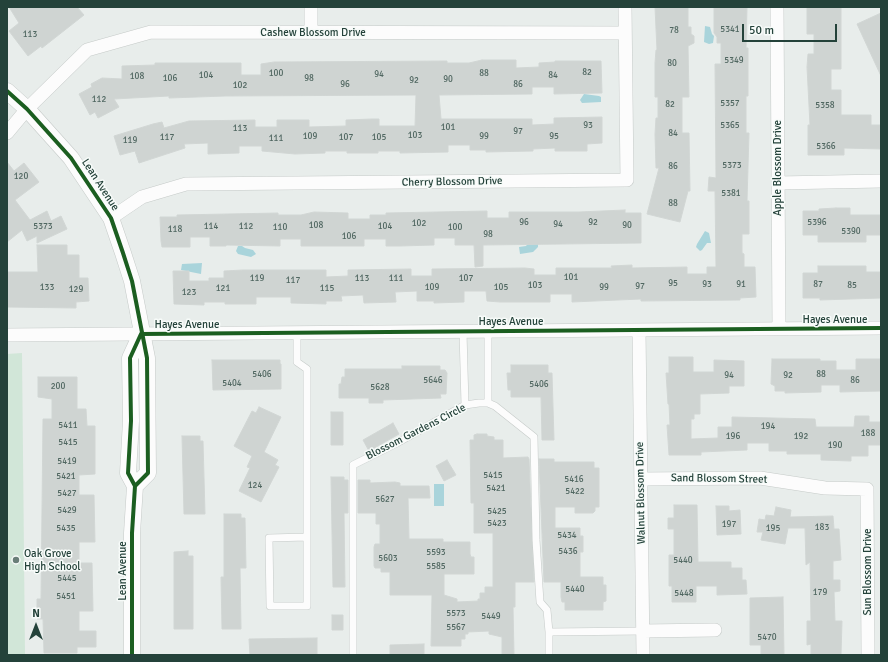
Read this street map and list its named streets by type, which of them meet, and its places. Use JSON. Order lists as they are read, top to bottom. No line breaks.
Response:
{"streets":{"street":["Cashew Blossom Drive","Apple Blossom Drive","Cherry Blossom Drive","Lean Avenue","Hayes Avenue","Sand Blossom Street","Walnut Blossom Drive","Sun Blossom Drive"],"lane":["Blossom Gardens Circle"]},"crossings":[["Cashew Blossom Drive","Cherry Blossom Drive"],["Cashew Blossom Drive","Lean Avenue"],["Apple Blossom Drive","Hayes Avenue"],["Cherry Blossom Drive","Lean Avenue"],["Lean Avenue","Hayes Avenue"],["Hayes Avenue","Walnut Blossom Drive"],["Sand Blossom Street","Walnut Blossom Drive"],["Sand Blossom Street","Sun Blossom Drive"]],"places":["Oak Grove High School"],"house_numbers":["5341","78","113","5349","80","82","100","88","94","104","84","108","106","98","90","92","96","86","102","112","5357","82","5358","93","5365","101","113","97","84","103","109","99","95","117","107","105","111","119","5366","5373","86","120","5381","88","96","92","5396","102","94","108","90","5373","114","112","104","110","100","118","5390","98","106","101","119","113","111","107","117","95","93","91","87","103","85","97","133","109","105","99","121","115","129","123","5406","88","94","92","5646","86","5404","5406","200","5628","5411","194","188","196","192","5415","190","5419","5415","5421","5416","124","5421","5422","5427","5627","5429","5425","5423","197","183","5435","195","5434","5436","5593","5603","5440","5585","5445","5440","179","5448","5451","5573","5449","5567","5470"],"scale_bar":"50 m","north":"top"}
